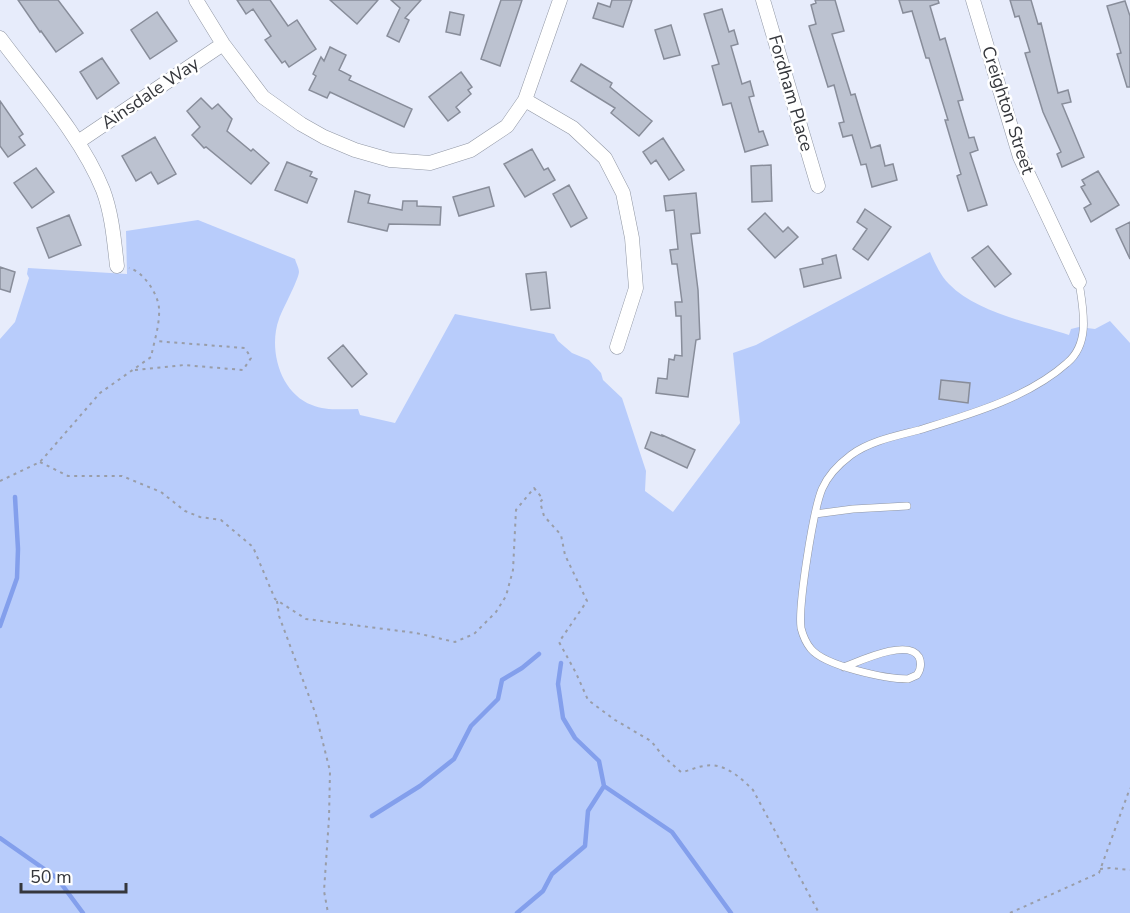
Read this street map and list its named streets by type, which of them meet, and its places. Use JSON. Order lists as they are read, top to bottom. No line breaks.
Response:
{"streets":{"street":["Ainsdale Way","Fordham Place","Creighton Street"]},"scale_bar":"50 m"}
